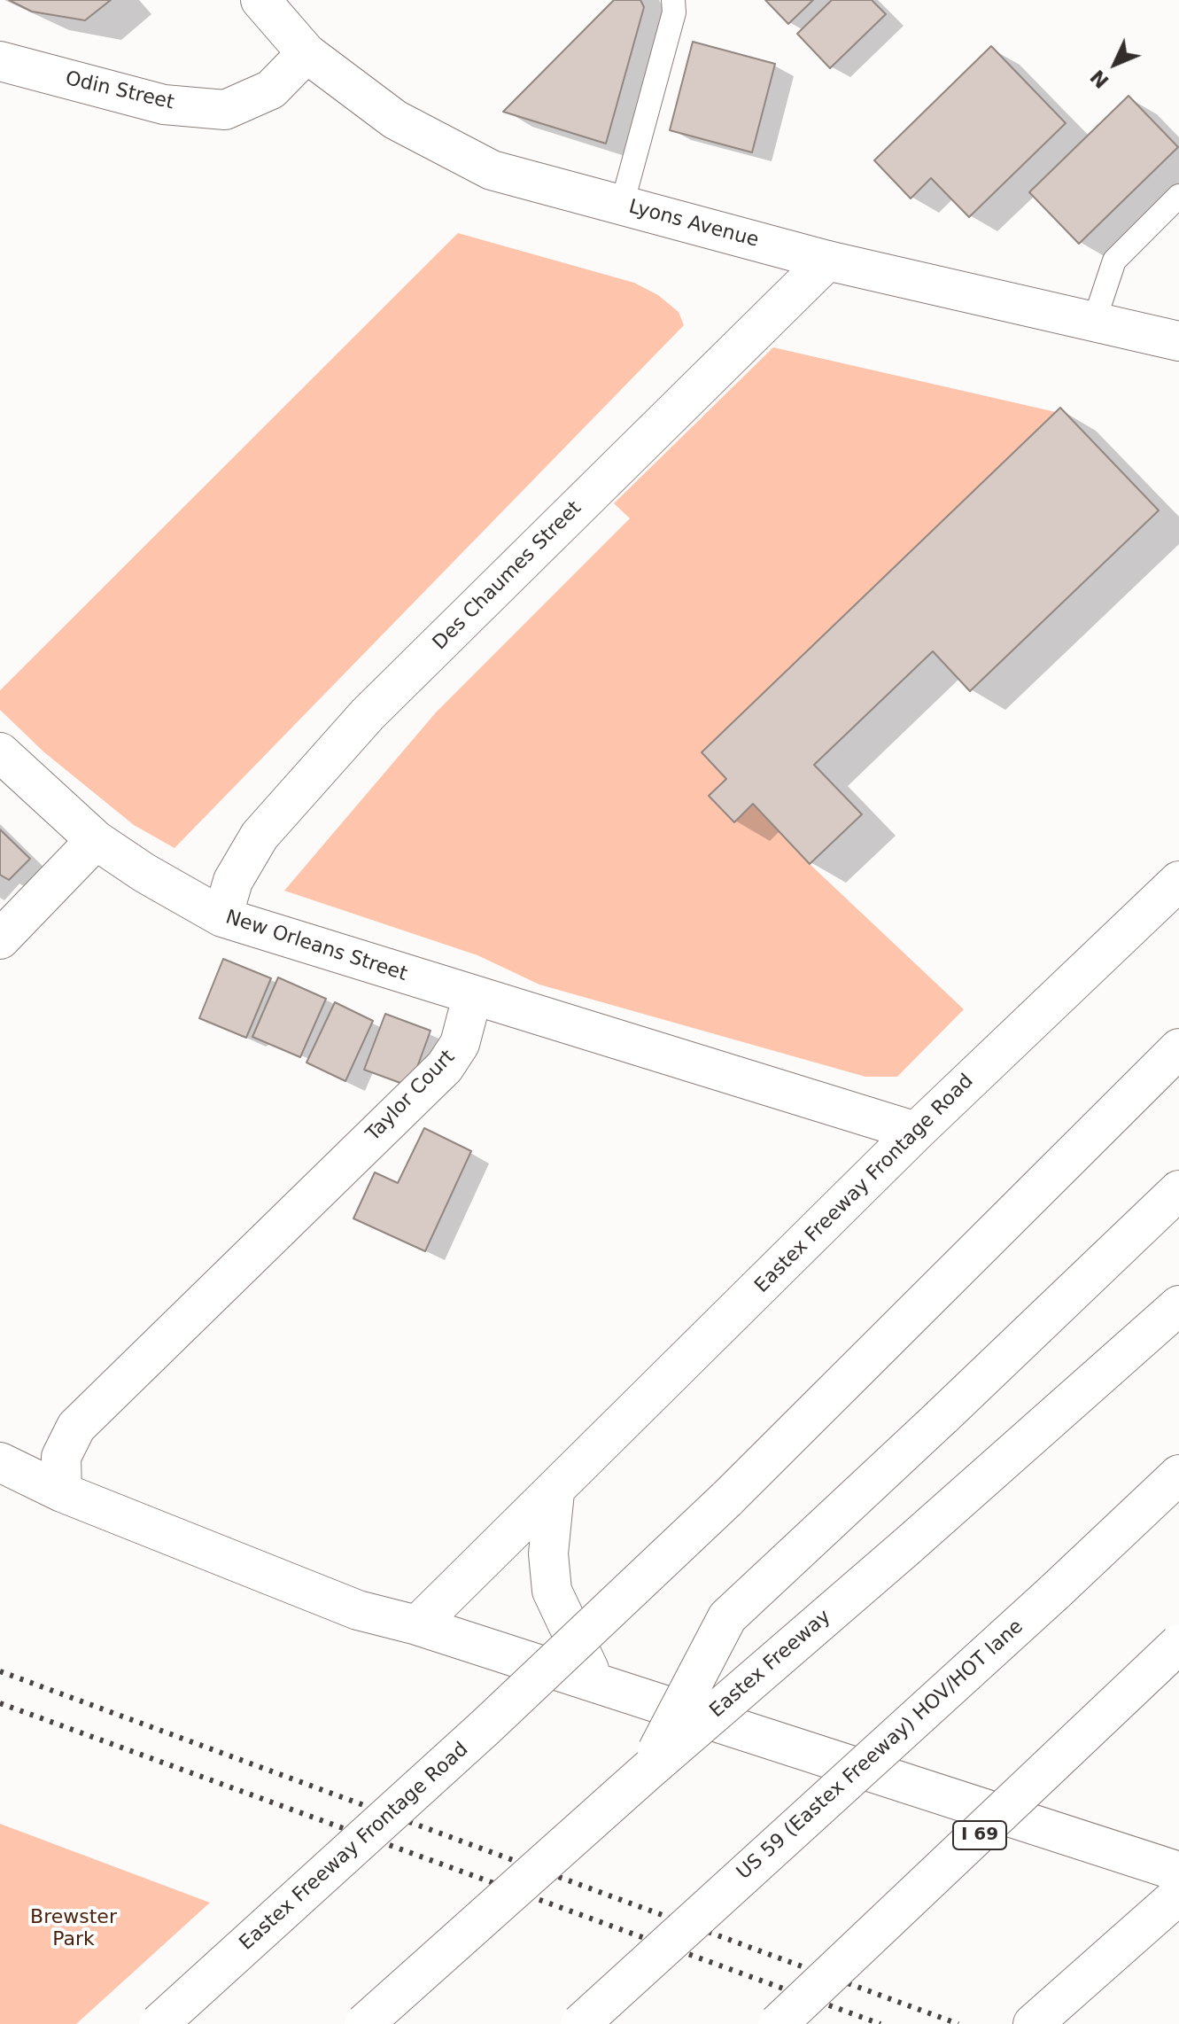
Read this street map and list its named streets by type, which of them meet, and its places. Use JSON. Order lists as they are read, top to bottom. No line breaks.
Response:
{"streets":{"main road":["Odin Street","Lyons Avenue","Des Chaumes Street","New Orleans Street","Taylor Court","Eastex Freeway Frontage Road","Eastex Freeway","US 59 (Eastex Freeway) HOV/HOT lane","I 69"]},"crossings":[["Odin Street","Lyons Avenue"],["Lyons Avenue","Des Chaumes Street"],["Des Chaumes Street","New Orleans Street"],["New Orleans Street","Taylor Court"]],"parks":["Brewster Park"],"north":"bottom left"}
